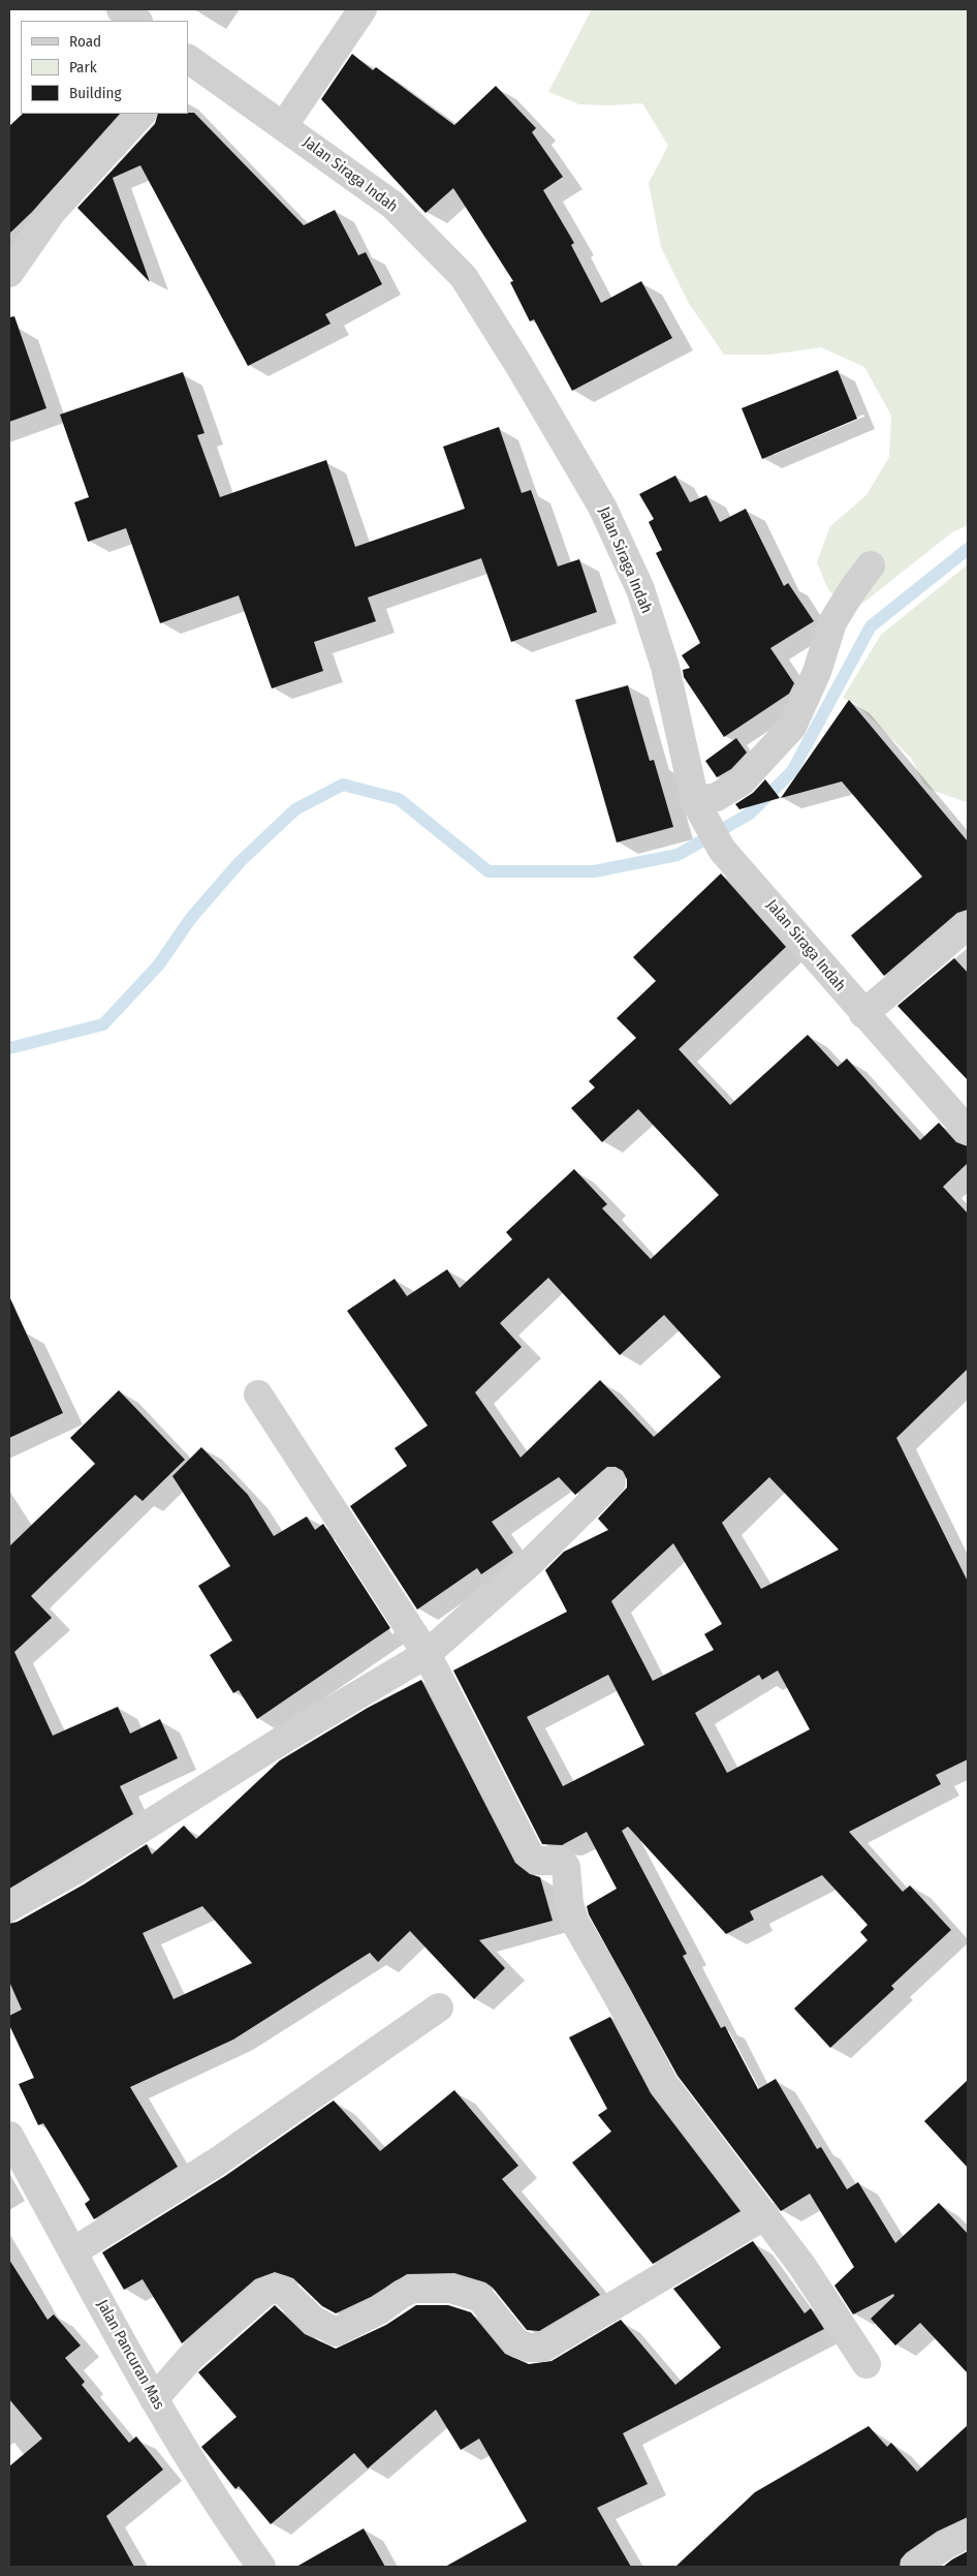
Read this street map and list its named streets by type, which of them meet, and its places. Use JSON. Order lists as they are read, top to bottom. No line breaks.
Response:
{"streets":{"street":["Jalan Siraga Indah","Jalan Pancuran Mas"]},"legend":["Road","Park","Building"]}
